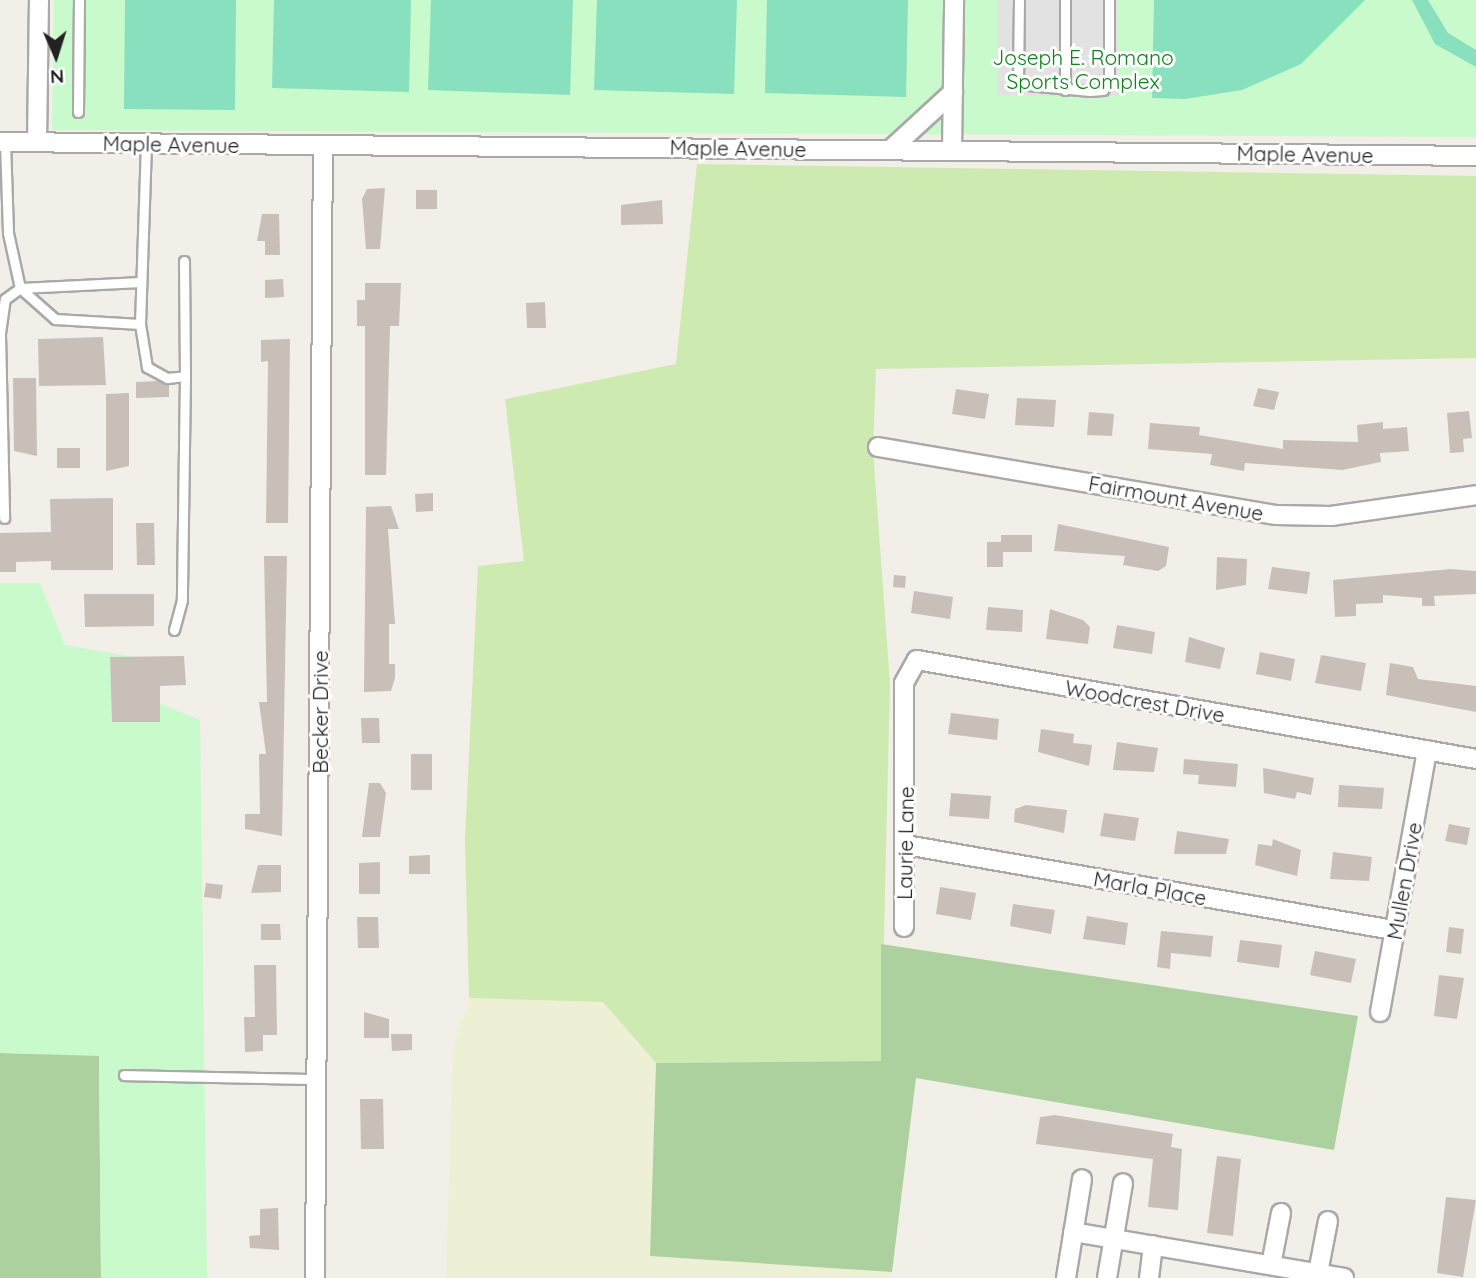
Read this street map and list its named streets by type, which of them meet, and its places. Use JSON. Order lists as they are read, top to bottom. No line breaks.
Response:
{"streets":{"street":["Maple Avenue","Fairmount Avenue","Woodcrest Drive","Becker Drive","Laurie Lane","Mullen Drive","Marla Place"]},"crossings":[["Maple Avenue","Becker Drive"],["Woodcrest Drive","Laurie Lane"],["Woodcrest Drive","Mullen Drive"],["Laurie Lane","Marla Place"],["Mullen Drive","Marla Place"]],"parks":["Joseph E. Romano Sports Complex"],"north":"bottom"}
